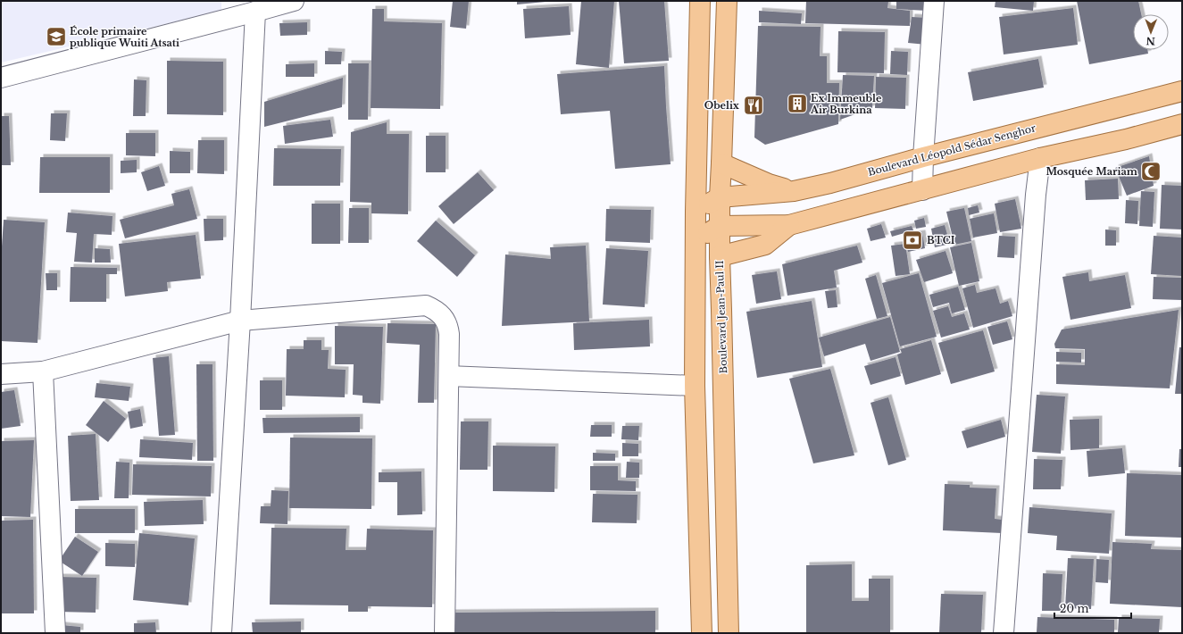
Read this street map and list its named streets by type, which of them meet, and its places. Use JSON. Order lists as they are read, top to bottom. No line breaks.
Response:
{"streets":{"main road":["Boulevard Léopold Sédar Senghor","Boulevard Jean-Paul II"]},"crossings":[["Boulevard Léopold Sédar Senghor","Boulevard Jean-Paul II"]],"places":{"school or university":["École primaire publique Wuiti Atsati"],"building":["Ex Immeuble Air Burkina"],"restaurant":["Obelix"],"mosque":["Mosquée Mariam"],"bank":["BTCI"]},"scale_bar":"20 m","north":"bottom"}
